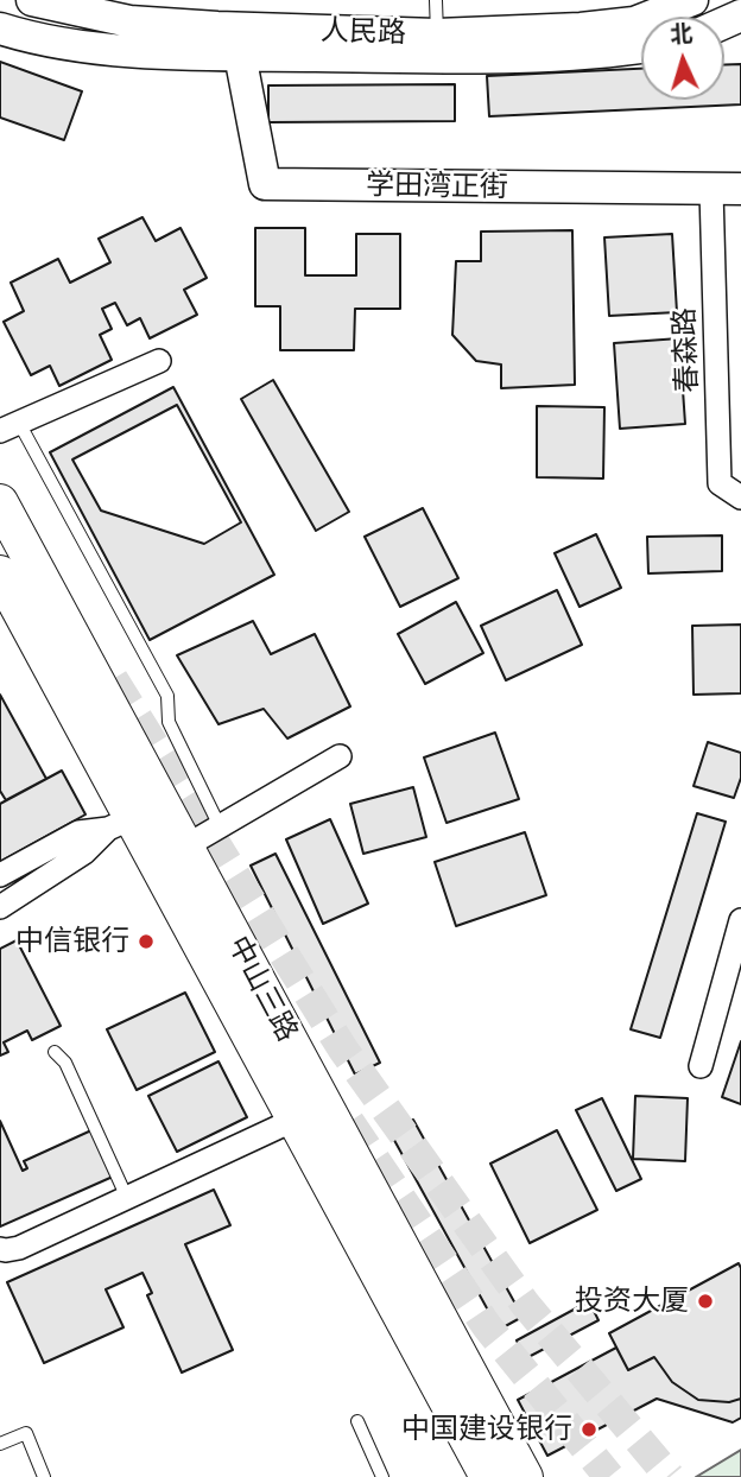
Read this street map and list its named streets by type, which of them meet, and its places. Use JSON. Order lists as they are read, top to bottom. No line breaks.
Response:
{"streets":{"main road":["人民路","学田湾正街","中山三路"],"street":["春森路"]},"crossings":[["人民路","学田湾正街"],["学田湾正街","春森路"]],"places":["中信银行","投资大厦","中国建设银行"],"north":"top"}
